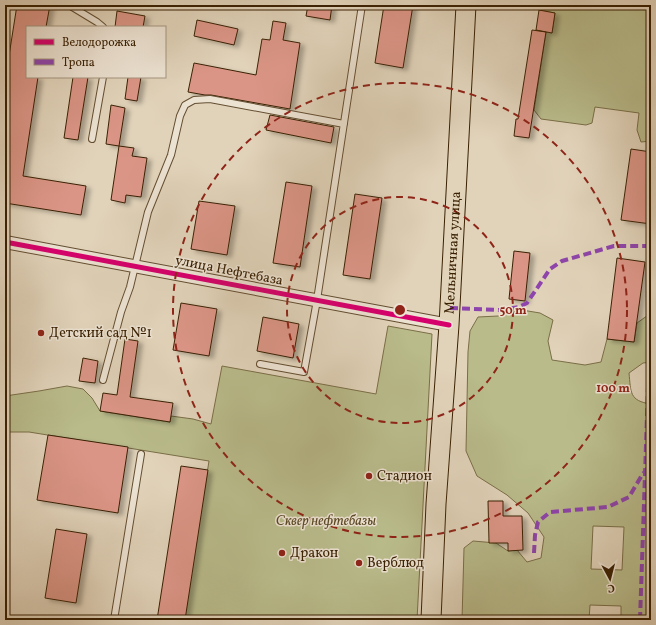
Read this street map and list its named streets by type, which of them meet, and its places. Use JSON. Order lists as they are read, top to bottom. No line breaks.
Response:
{"streets":{"main road":["Мельничная улица"],"street":["улица Нефтебаза"]},"crossings":[["Мельничная улица","улица Нефтебаза"]],"parks":["Сквер нефтебазы"],"places":["Детский сад №1","Стадион","Дракон","Верблюд"],"legend":["Велодорожка","Тропа"],"north":"bottom","rings":["50 m","100 m"]}
